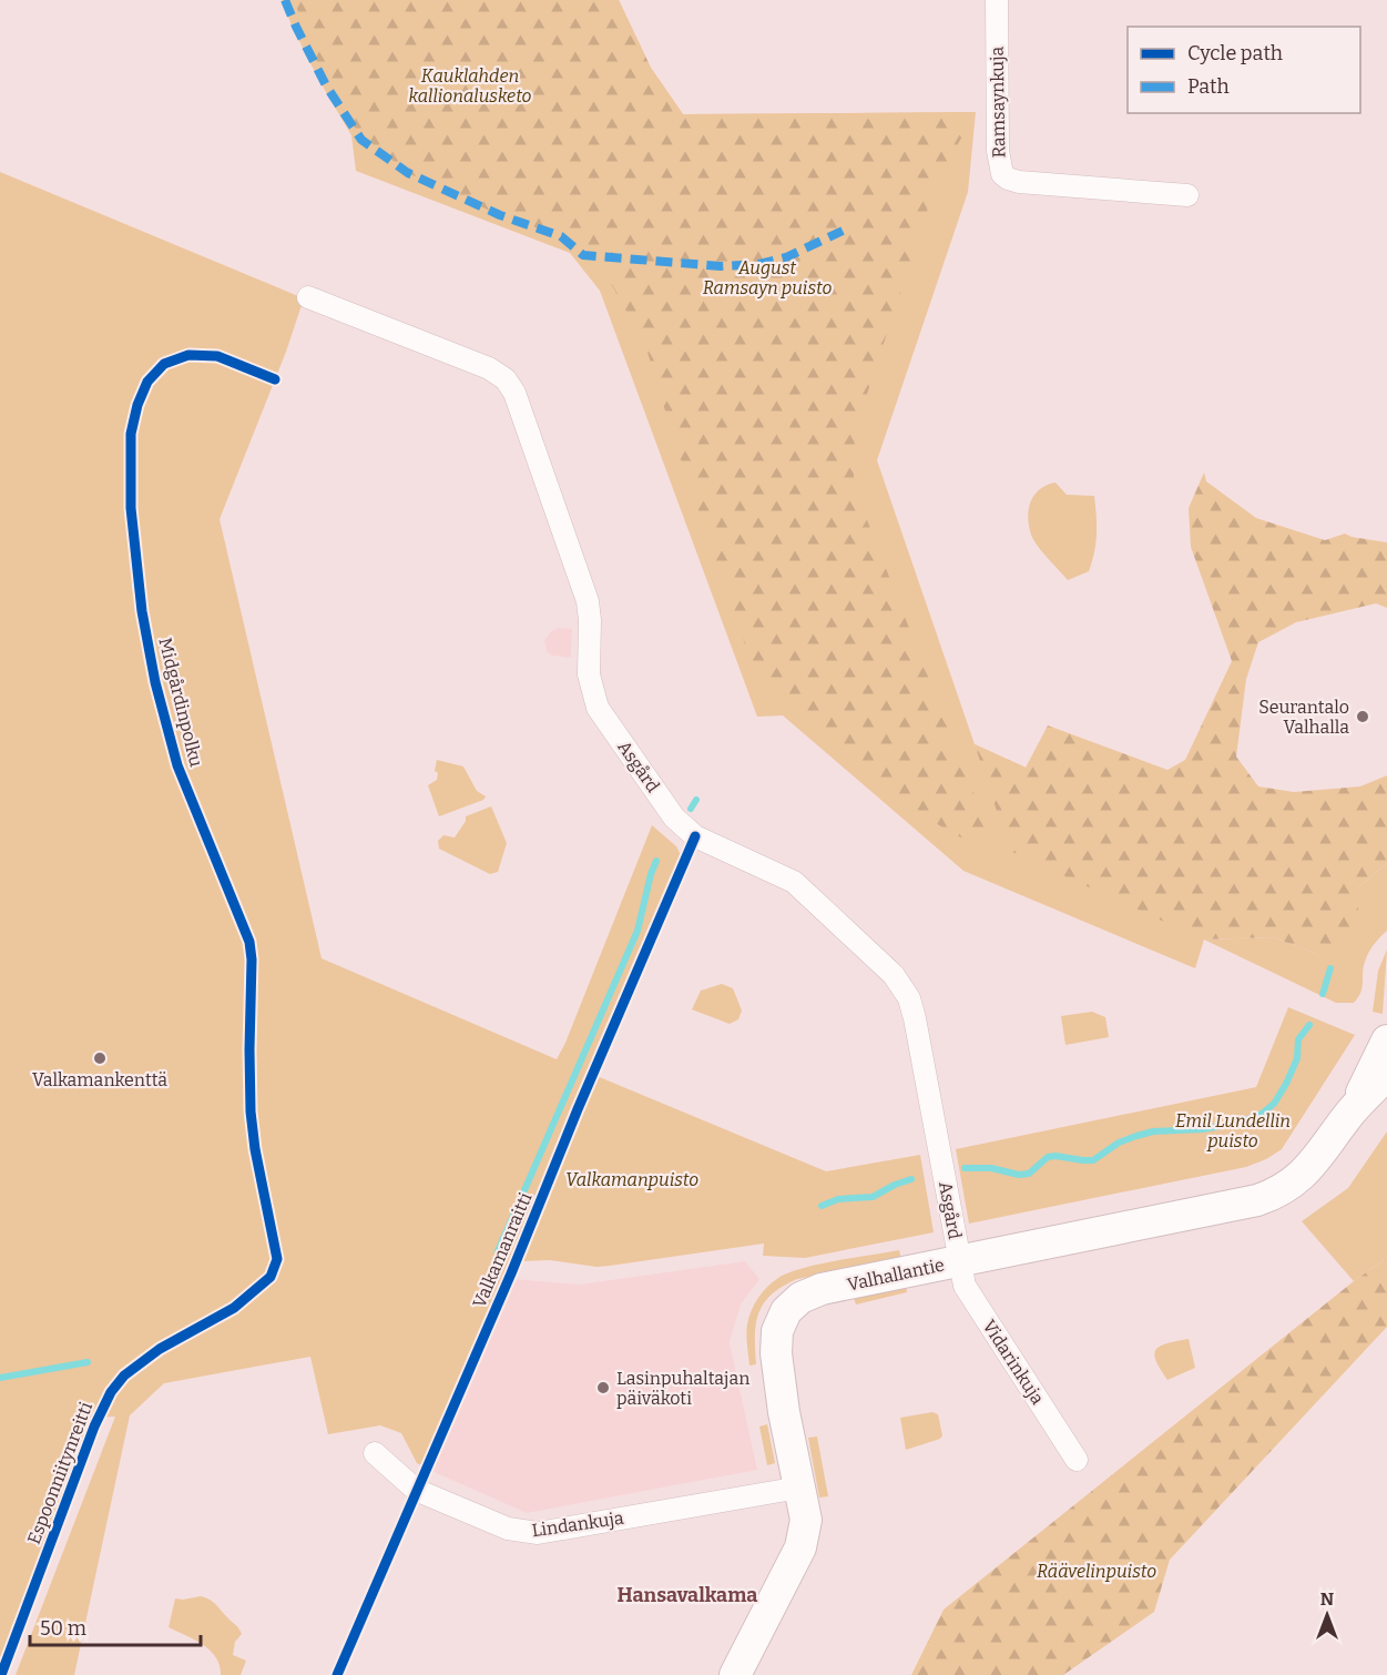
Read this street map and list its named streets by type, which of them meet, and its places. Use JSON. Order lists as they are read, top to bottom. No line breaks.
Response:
{"streets":{"street":["Ramsaynkuja","Asgård","Valhallantie","Vidarinkuja","Lindankuja"],"cycle path":["Midgårdinpolku","Valkamanraitti"]},"crossings":[["Asgård","Valhallantie"],["Asgård","Vidarinkuja"],["Valhallantie","Vidarinkuja"],["Valhallantie","Lindankuja"]],"districts":["Hansavalkama"],"parks":["Kauklahden kallionalusketo","August Ramsayn puisto","Emil Lundellin puisto","Valkamanpuisto","Räävelinpuisto"],"places":["Seurantalo Valhalla","Valkamankenttä","Lasinpuhaltajan päiväkoti"],"legend":["Cycle path","Path"],"scale_bar":"50 m","north":"top"}
